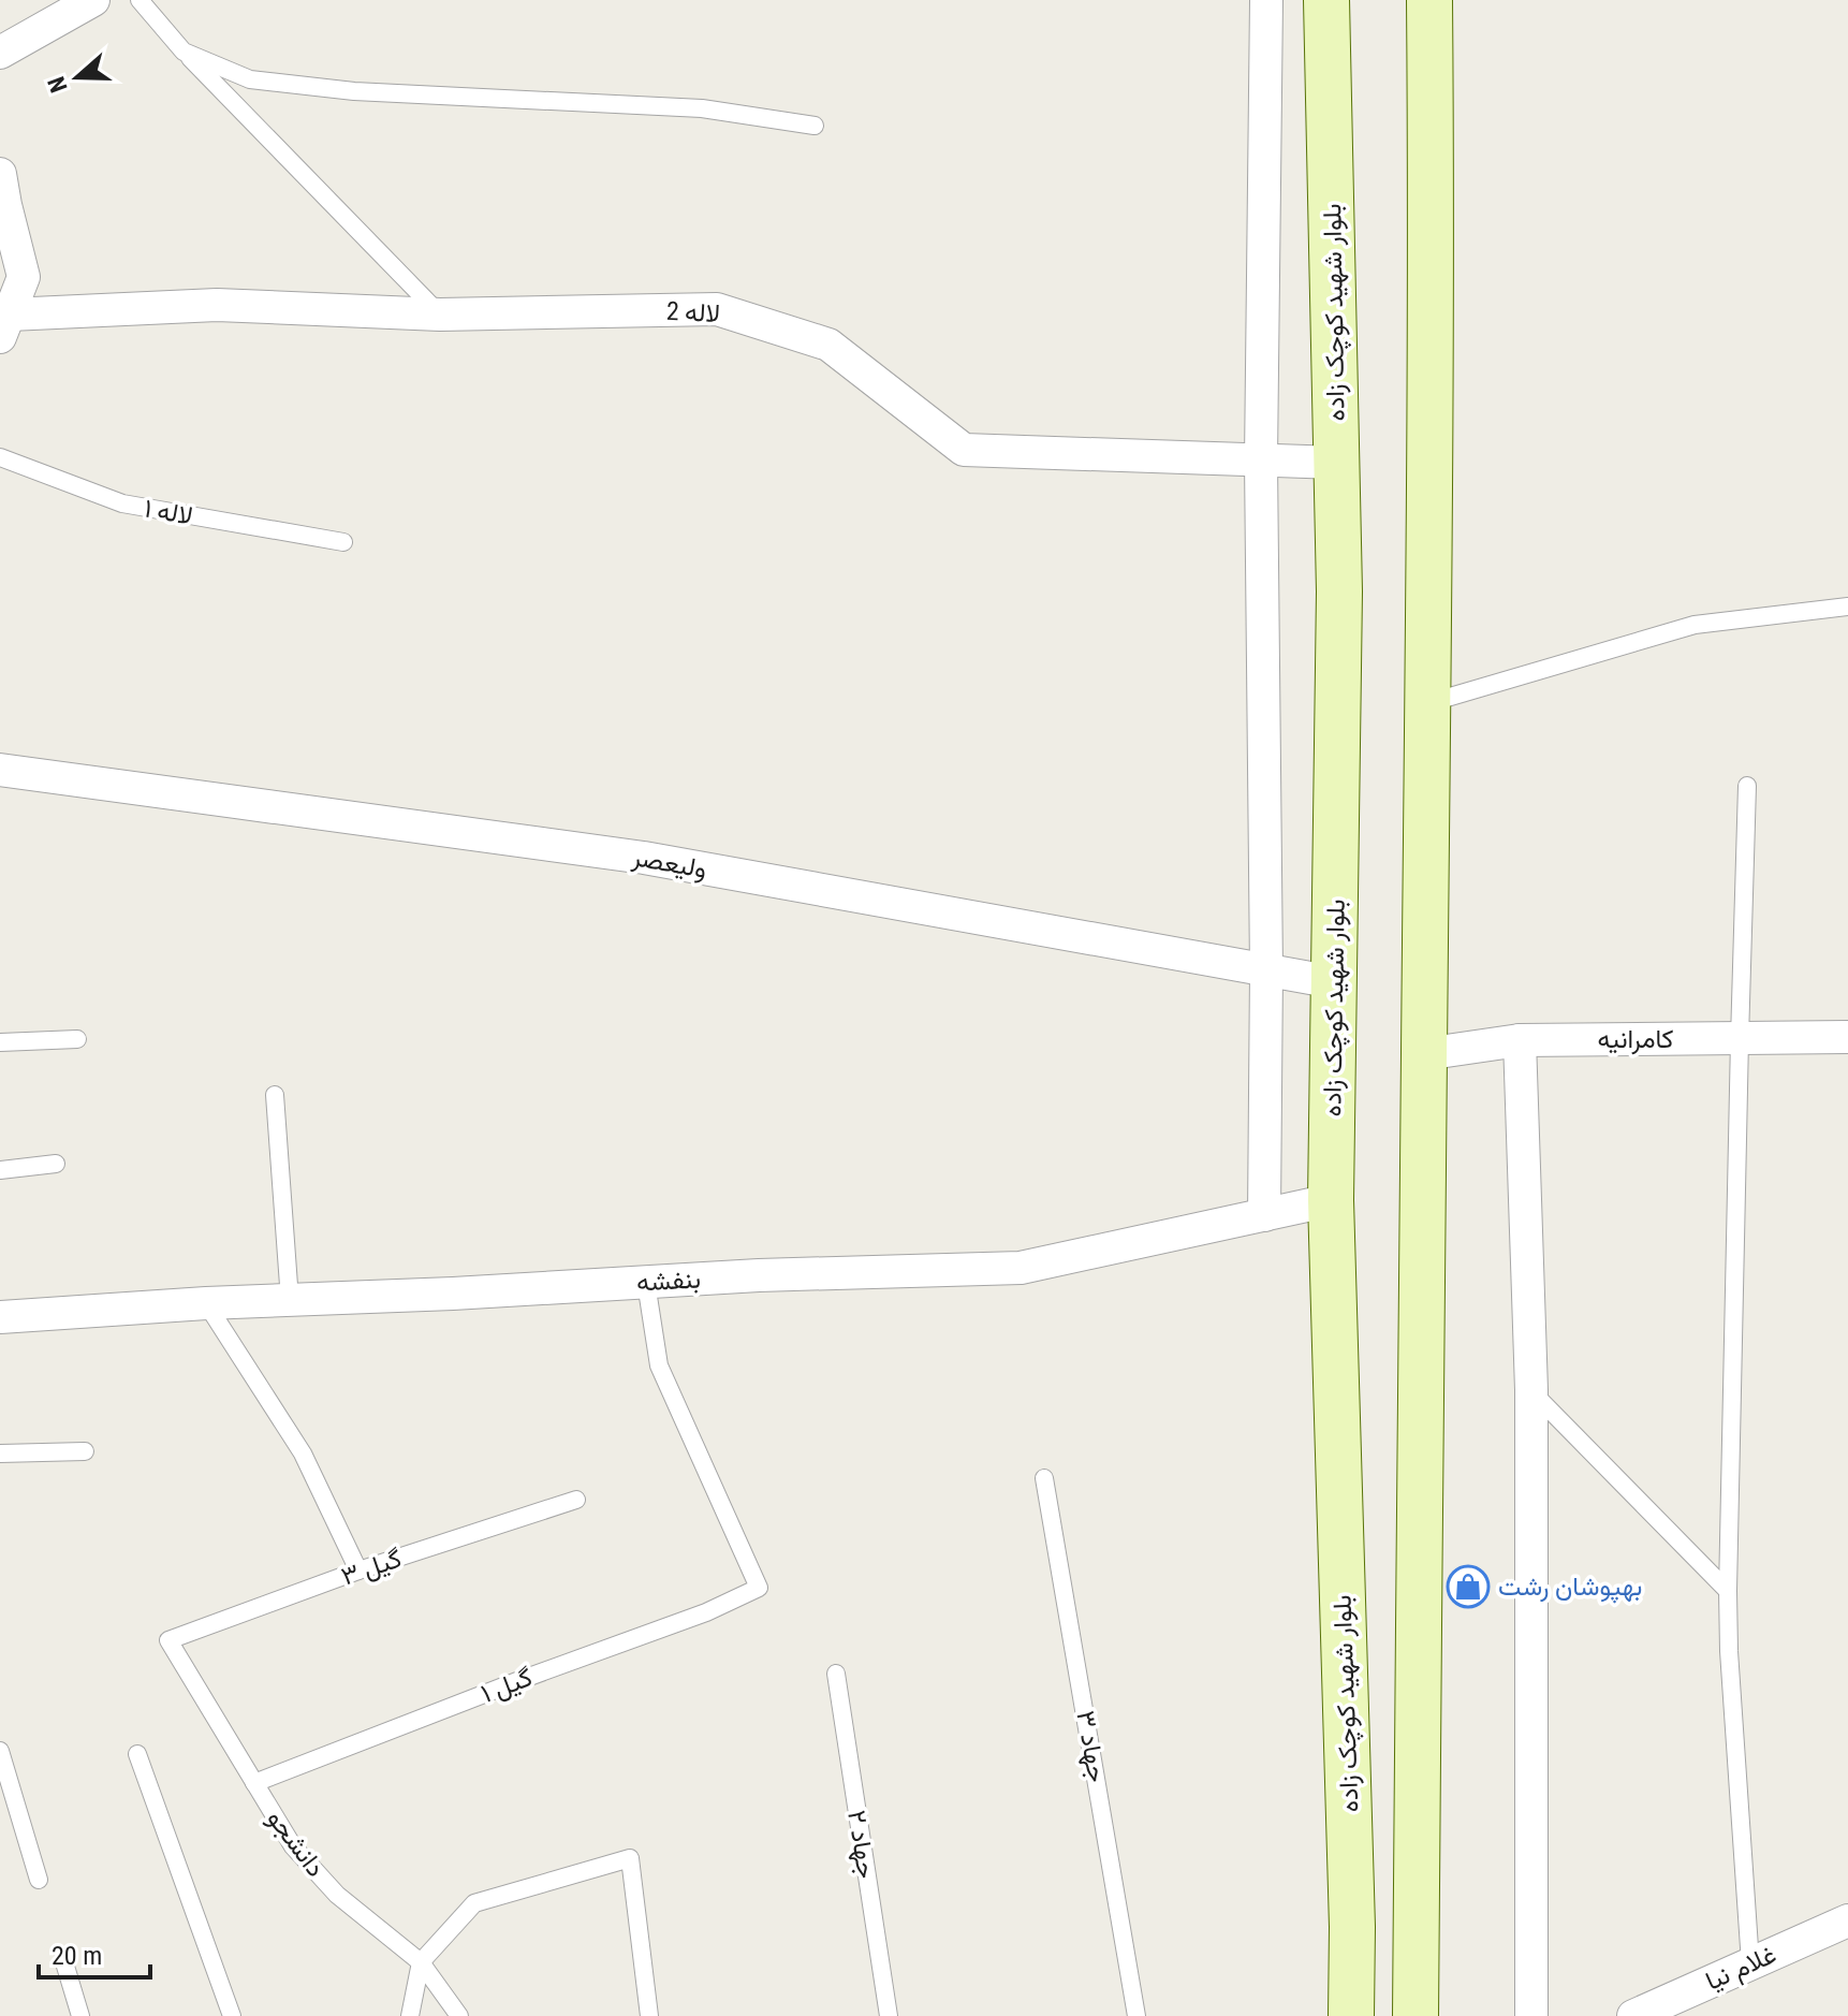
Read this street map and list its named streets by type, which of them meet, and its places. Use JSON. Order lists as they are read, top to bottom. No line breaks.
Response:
{"streets":{"main road":["بلوار شهید کوچک زاده"],"street":["لاله 2","ولیعصر","کامرانیه","بنفشه","غلام نیا"],"lane":["لاله ۱","گیل ۳","گیل ۱","جهاد ۳","دانشجو","جهاد ۲"]},"crossings":[["لاله 2","بلوار شهید کوچک زاده"],["بلوار شهید کوچک زاده","ولیعصر"],["بلوار شهید کوچک زاده","بنفشه"],["بنفشه","گیل ۱"],["گیل ۳","دانشجو"],["گیل ۱","دانشجو"]],"places":{"shop":["بهپوشان رشت"]},"scale_bar":"20 m","north":"left"}
